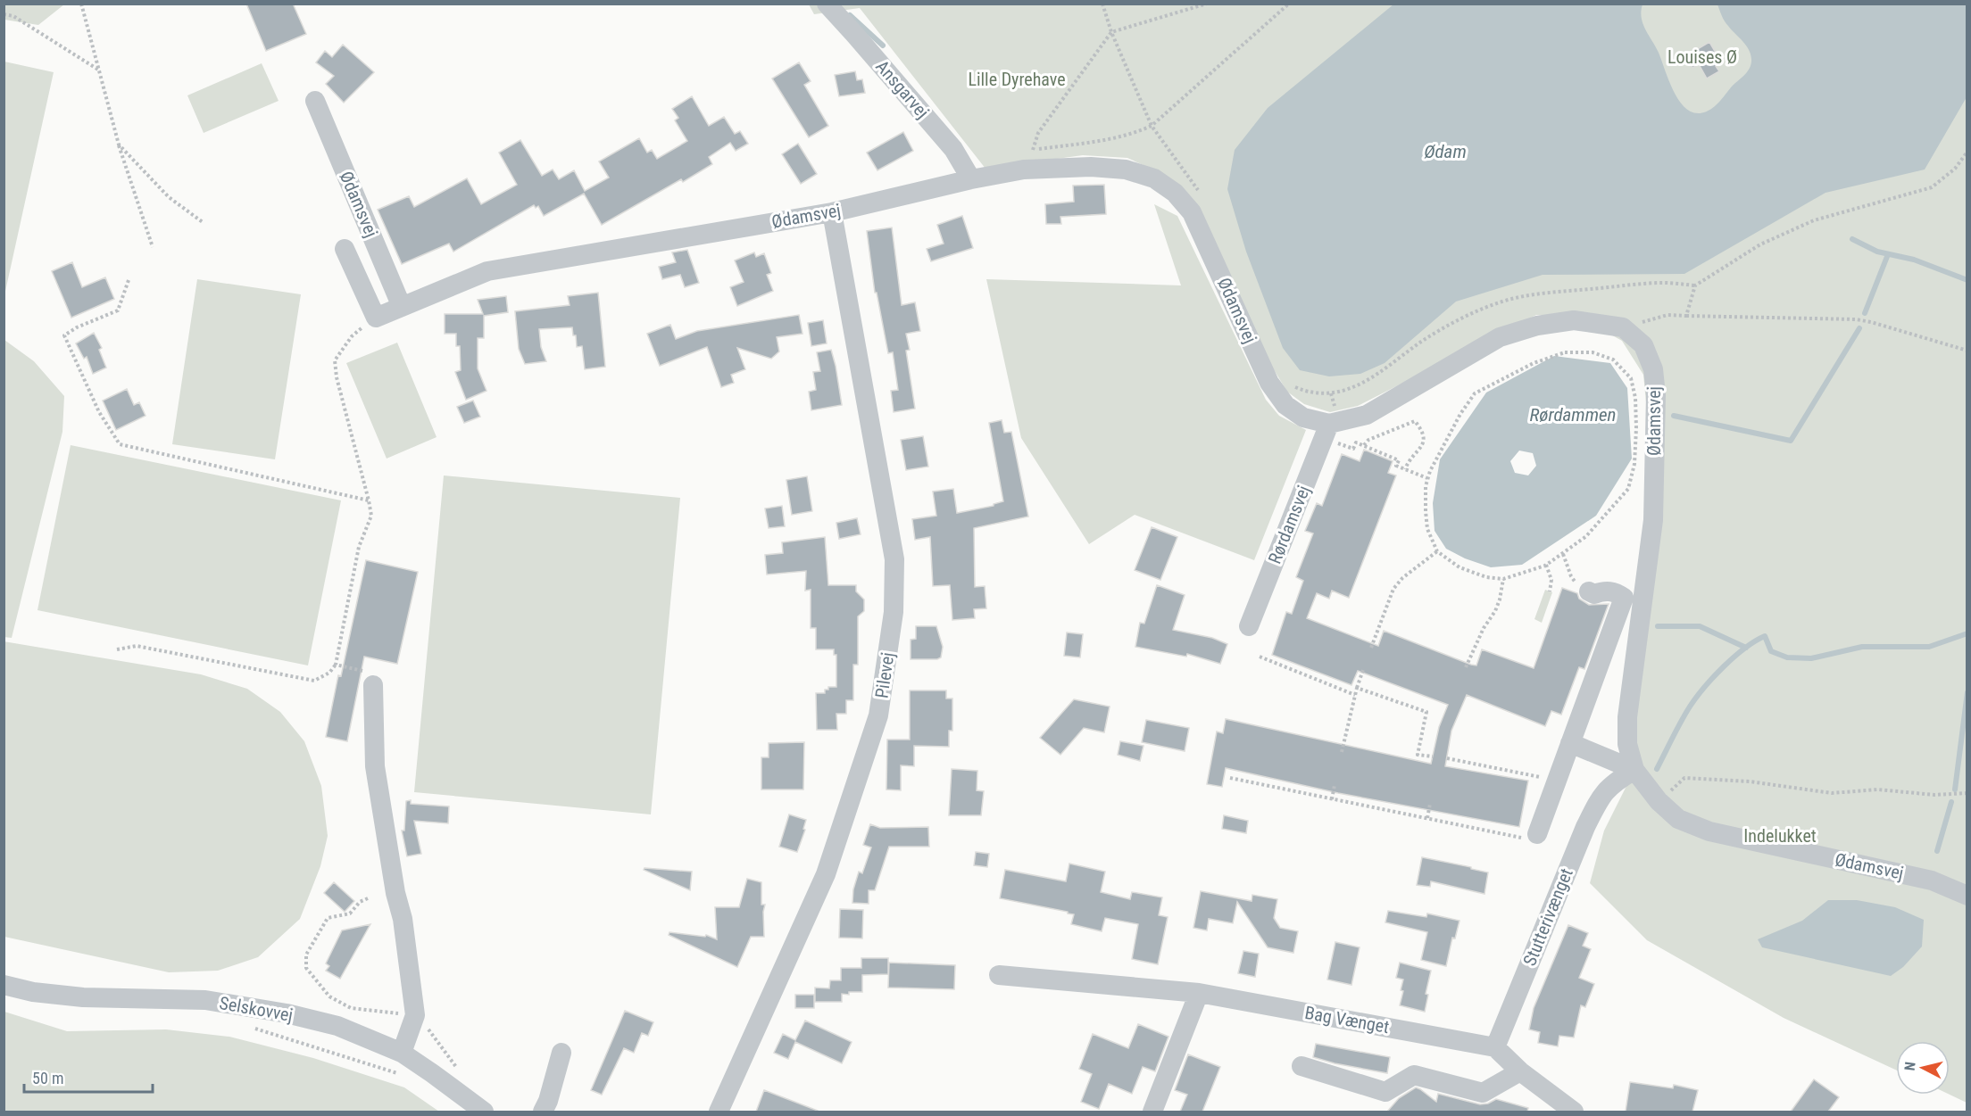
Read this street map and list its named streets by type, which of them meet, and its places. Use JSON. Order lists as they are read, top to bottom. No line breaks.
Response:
{"streets":{"street":["Ansgarvej","Ødamsvej","Rørdamsvej","Pilevej","Stutterivænget","Selskovvej","Bag Vænget"]},"crossings":[["Ansgarvej","Ødamsvej"],["Ødamsvej","Rørdamsvej"],["Ødamsvej","Pilevej"],["Ødamsvej","Stutterivænget"],["Stutterivænget","Bag Vænget"]],"water":["Ødam","Rørdammen"],"parks":["Louises Ø","Lille Dyrehave","Indelukket"],"scale_bar":"50 m","north":"left"}
